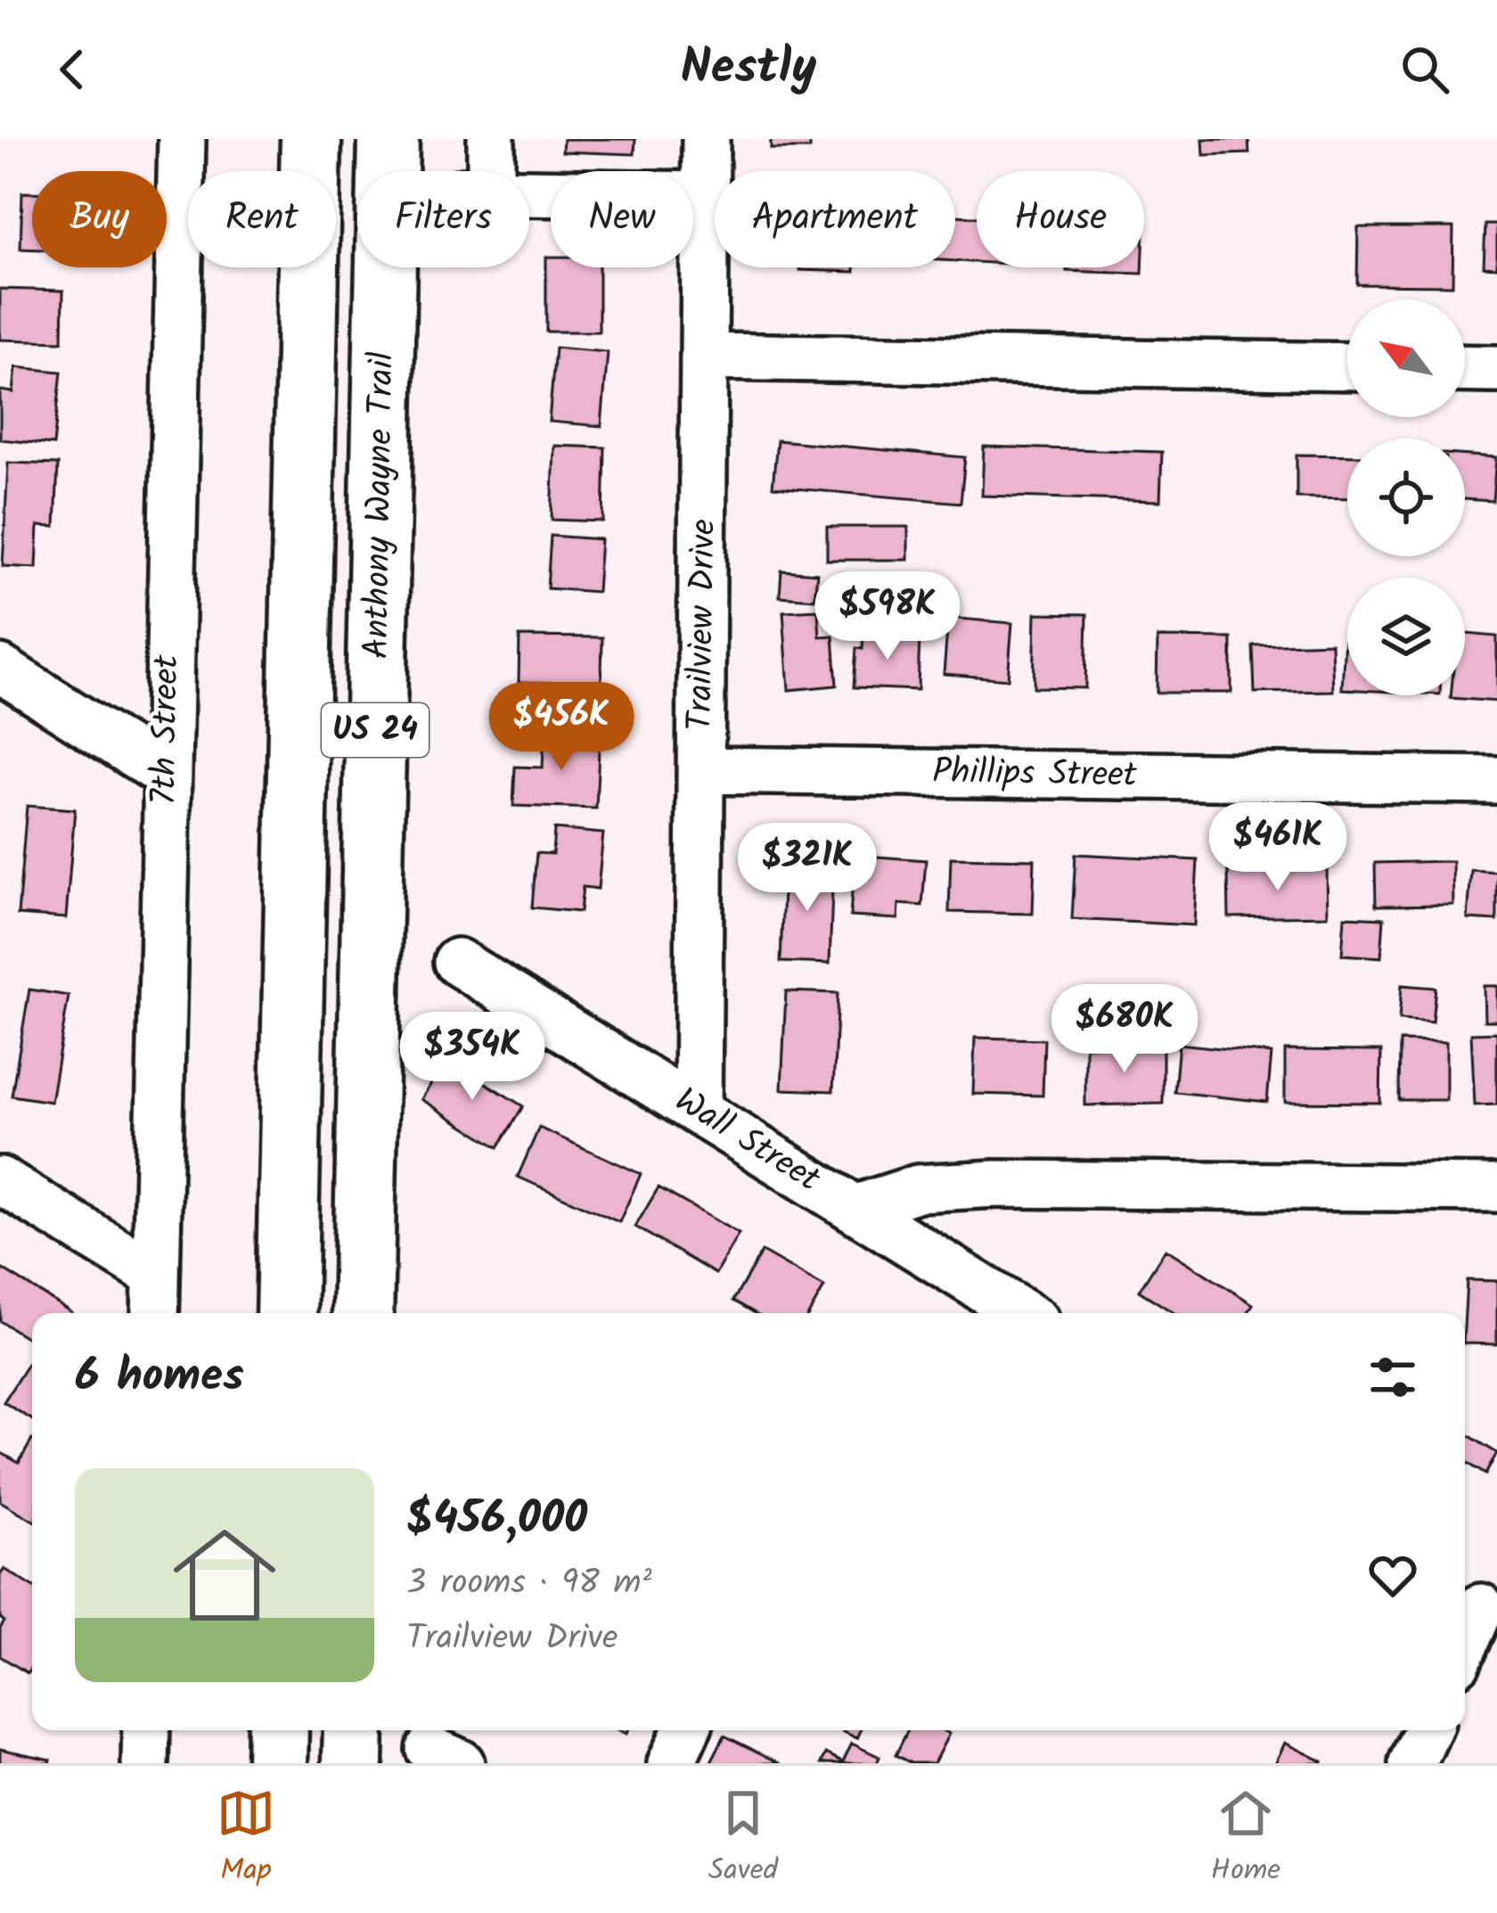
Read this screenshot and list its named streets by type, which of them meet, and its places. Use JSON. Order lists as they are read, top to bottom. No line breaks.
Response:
{"streets":{"highway":["Anthony Wayne Trail","US 24"],"street":["Trailview Drive","7th Street","Phillips Street","Wall Street"]},"crossings":[["Trailview Drive","Phillips Street"],["Trailview Drive","Wall Street"]],"north":"top left","page":{"header":"Nestly","chip":["Buy","Rent","Filters","New","Apartment","House"],"price":["$598K","$456K","$461K","$321K","$680K","$354K"],"heading":"6 homes","list":[{"name":"$456,000","note":"3 rooms · 98 m² · Trailview Drive"}],"tabs":["Map","Saved","Home"]}}
